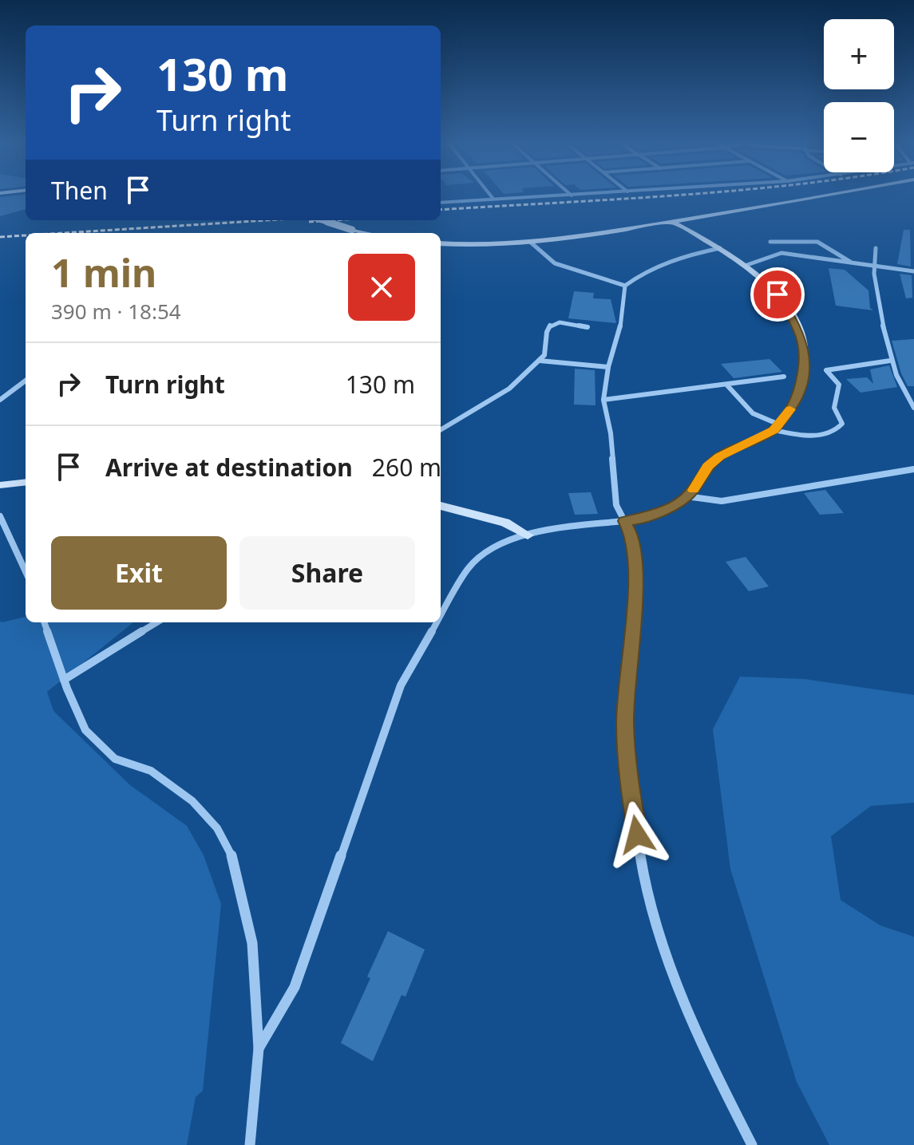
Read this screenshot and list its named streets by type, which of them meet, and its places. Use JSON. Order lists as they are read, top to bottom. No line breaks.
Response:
{"page":{"map_buttons":["+","−"],"turn":["130 m","Turn right"],"then":"Then","heading":["1 min","390 m · 18:54"],"list":[{"name":"Turn right","value":"130 m"},{"name":"Arrive at destination","value":"260 m"}],"buttons":["Exit","Share"]}}
